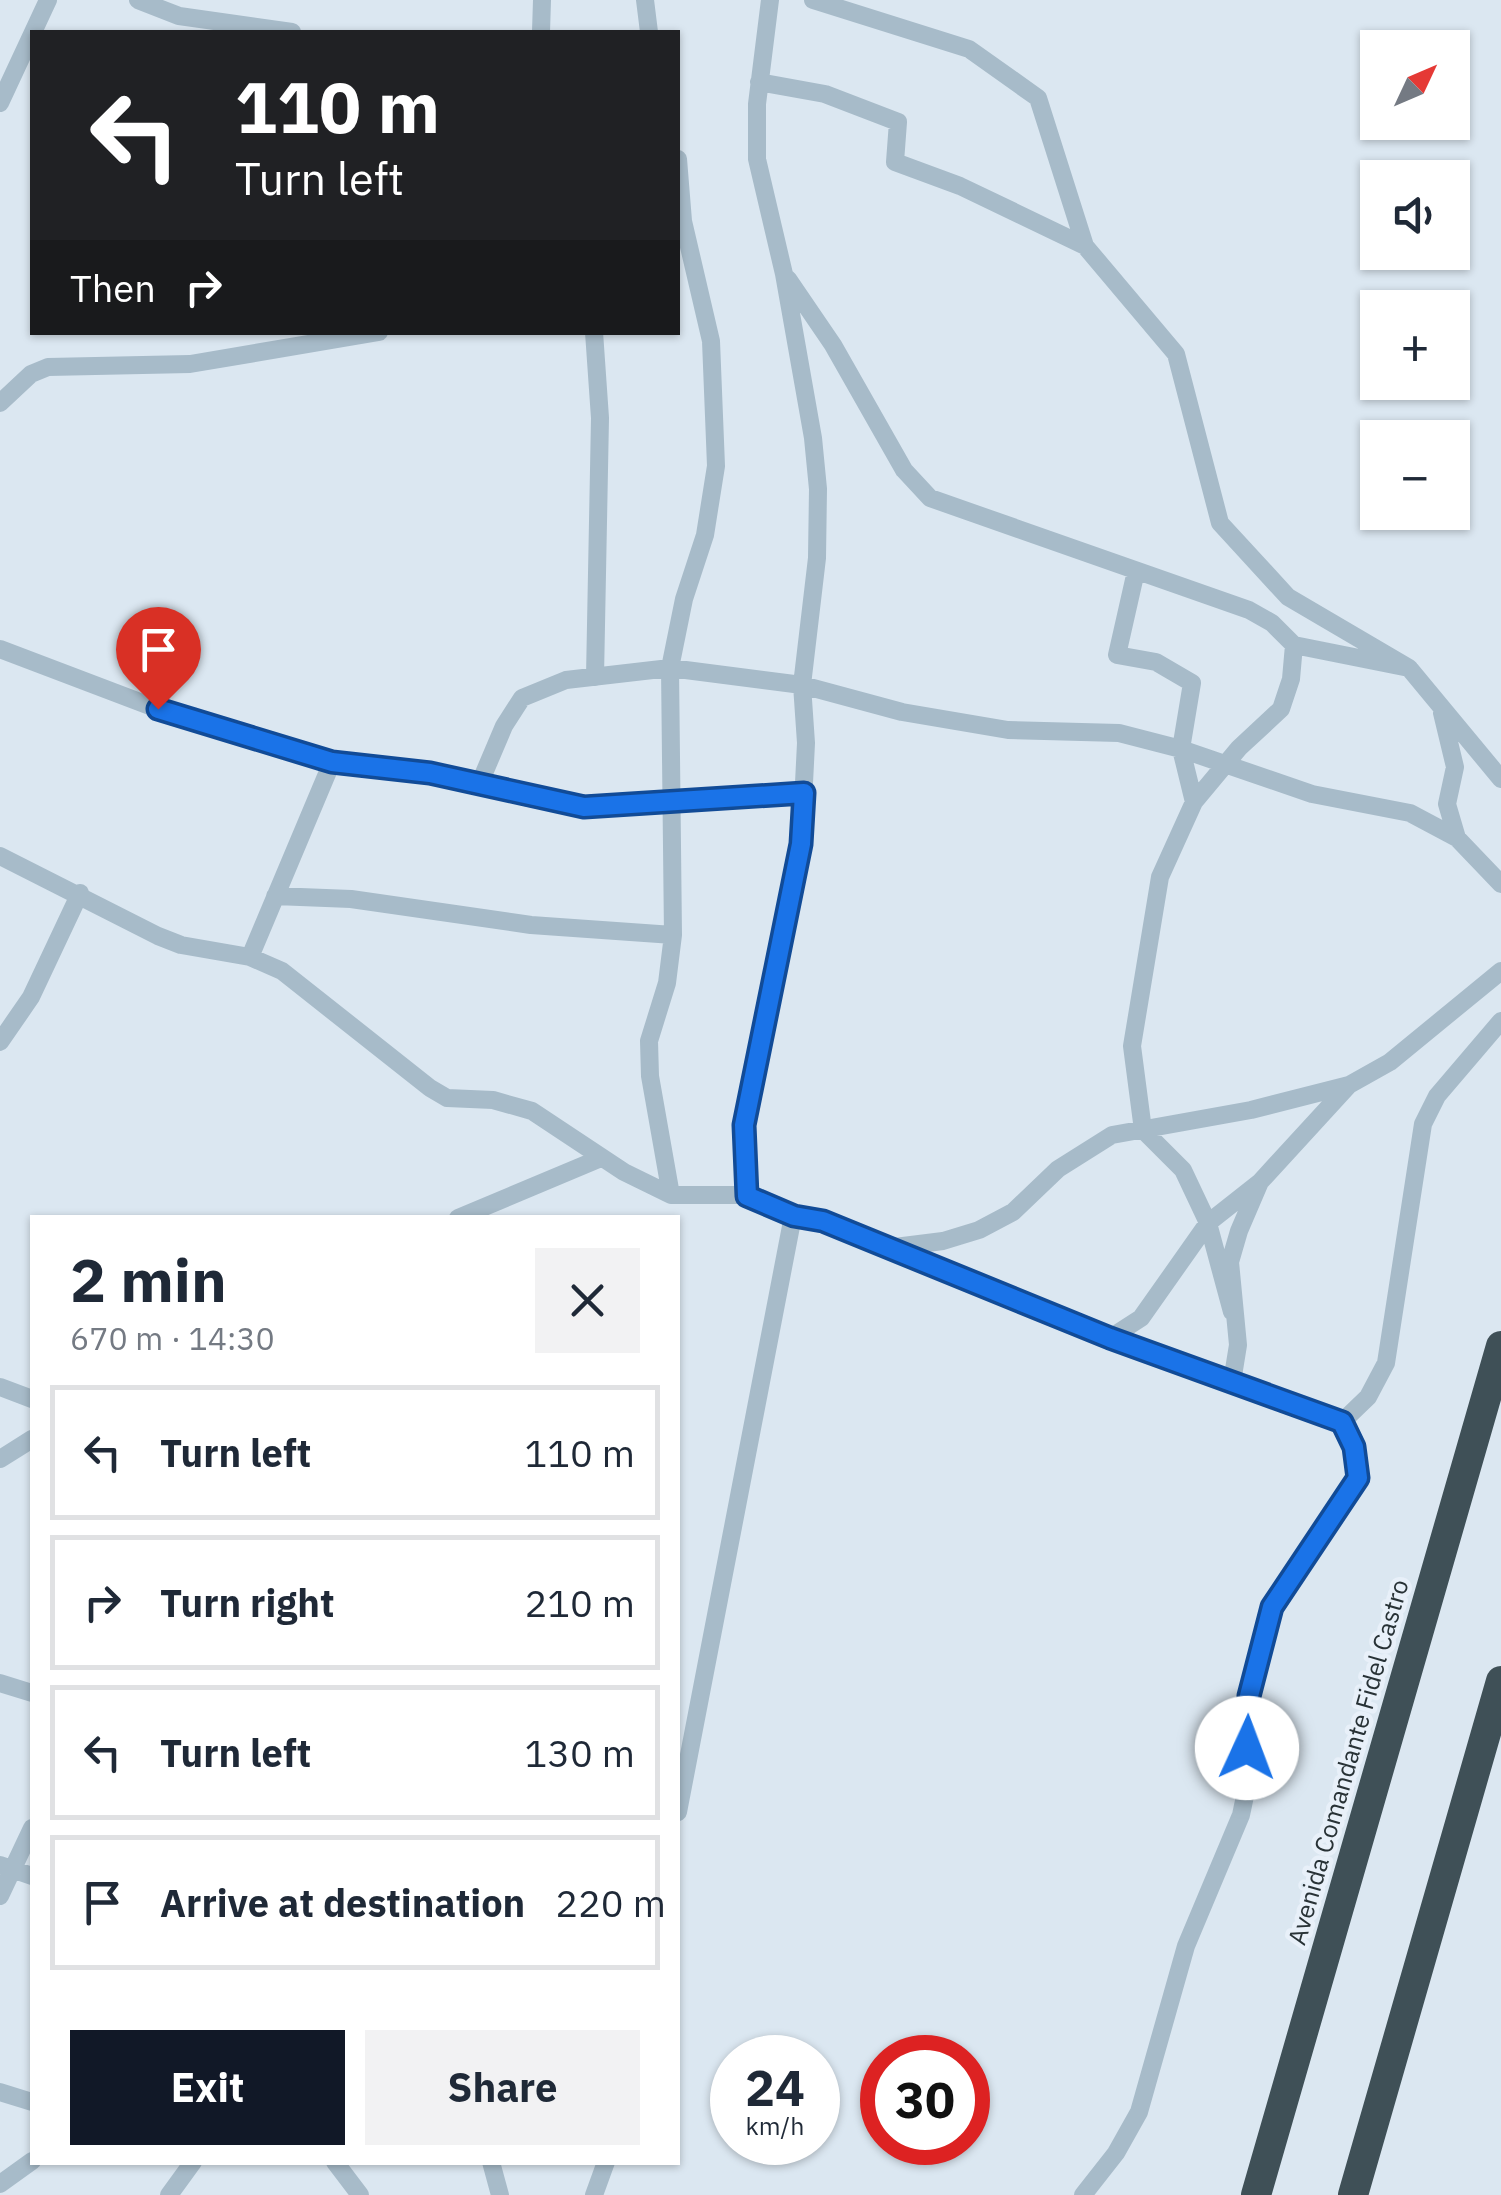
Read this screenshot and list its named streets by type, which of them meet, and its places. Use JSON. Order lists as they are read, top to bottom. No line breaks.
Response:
{"streets":{"highway":["Avenida Comandante Fidel Castro"]},"north":"top right","page":{"map_buttons":["+","−"],"turn":["110 m","Turn left"],"then":"Then","heading":["2 min","670 m · 14:30"],"list":[{"name":"Turn left","value":"110 m"},{"name":"Turn right","value":"210 m"},{"name":"Turn left","value":"130 m"},{"name":"Arrive at destination","value":"220 m"}],"buttons":["Exit","Share"],"speed":"24 km/h","limit":"30"}}
